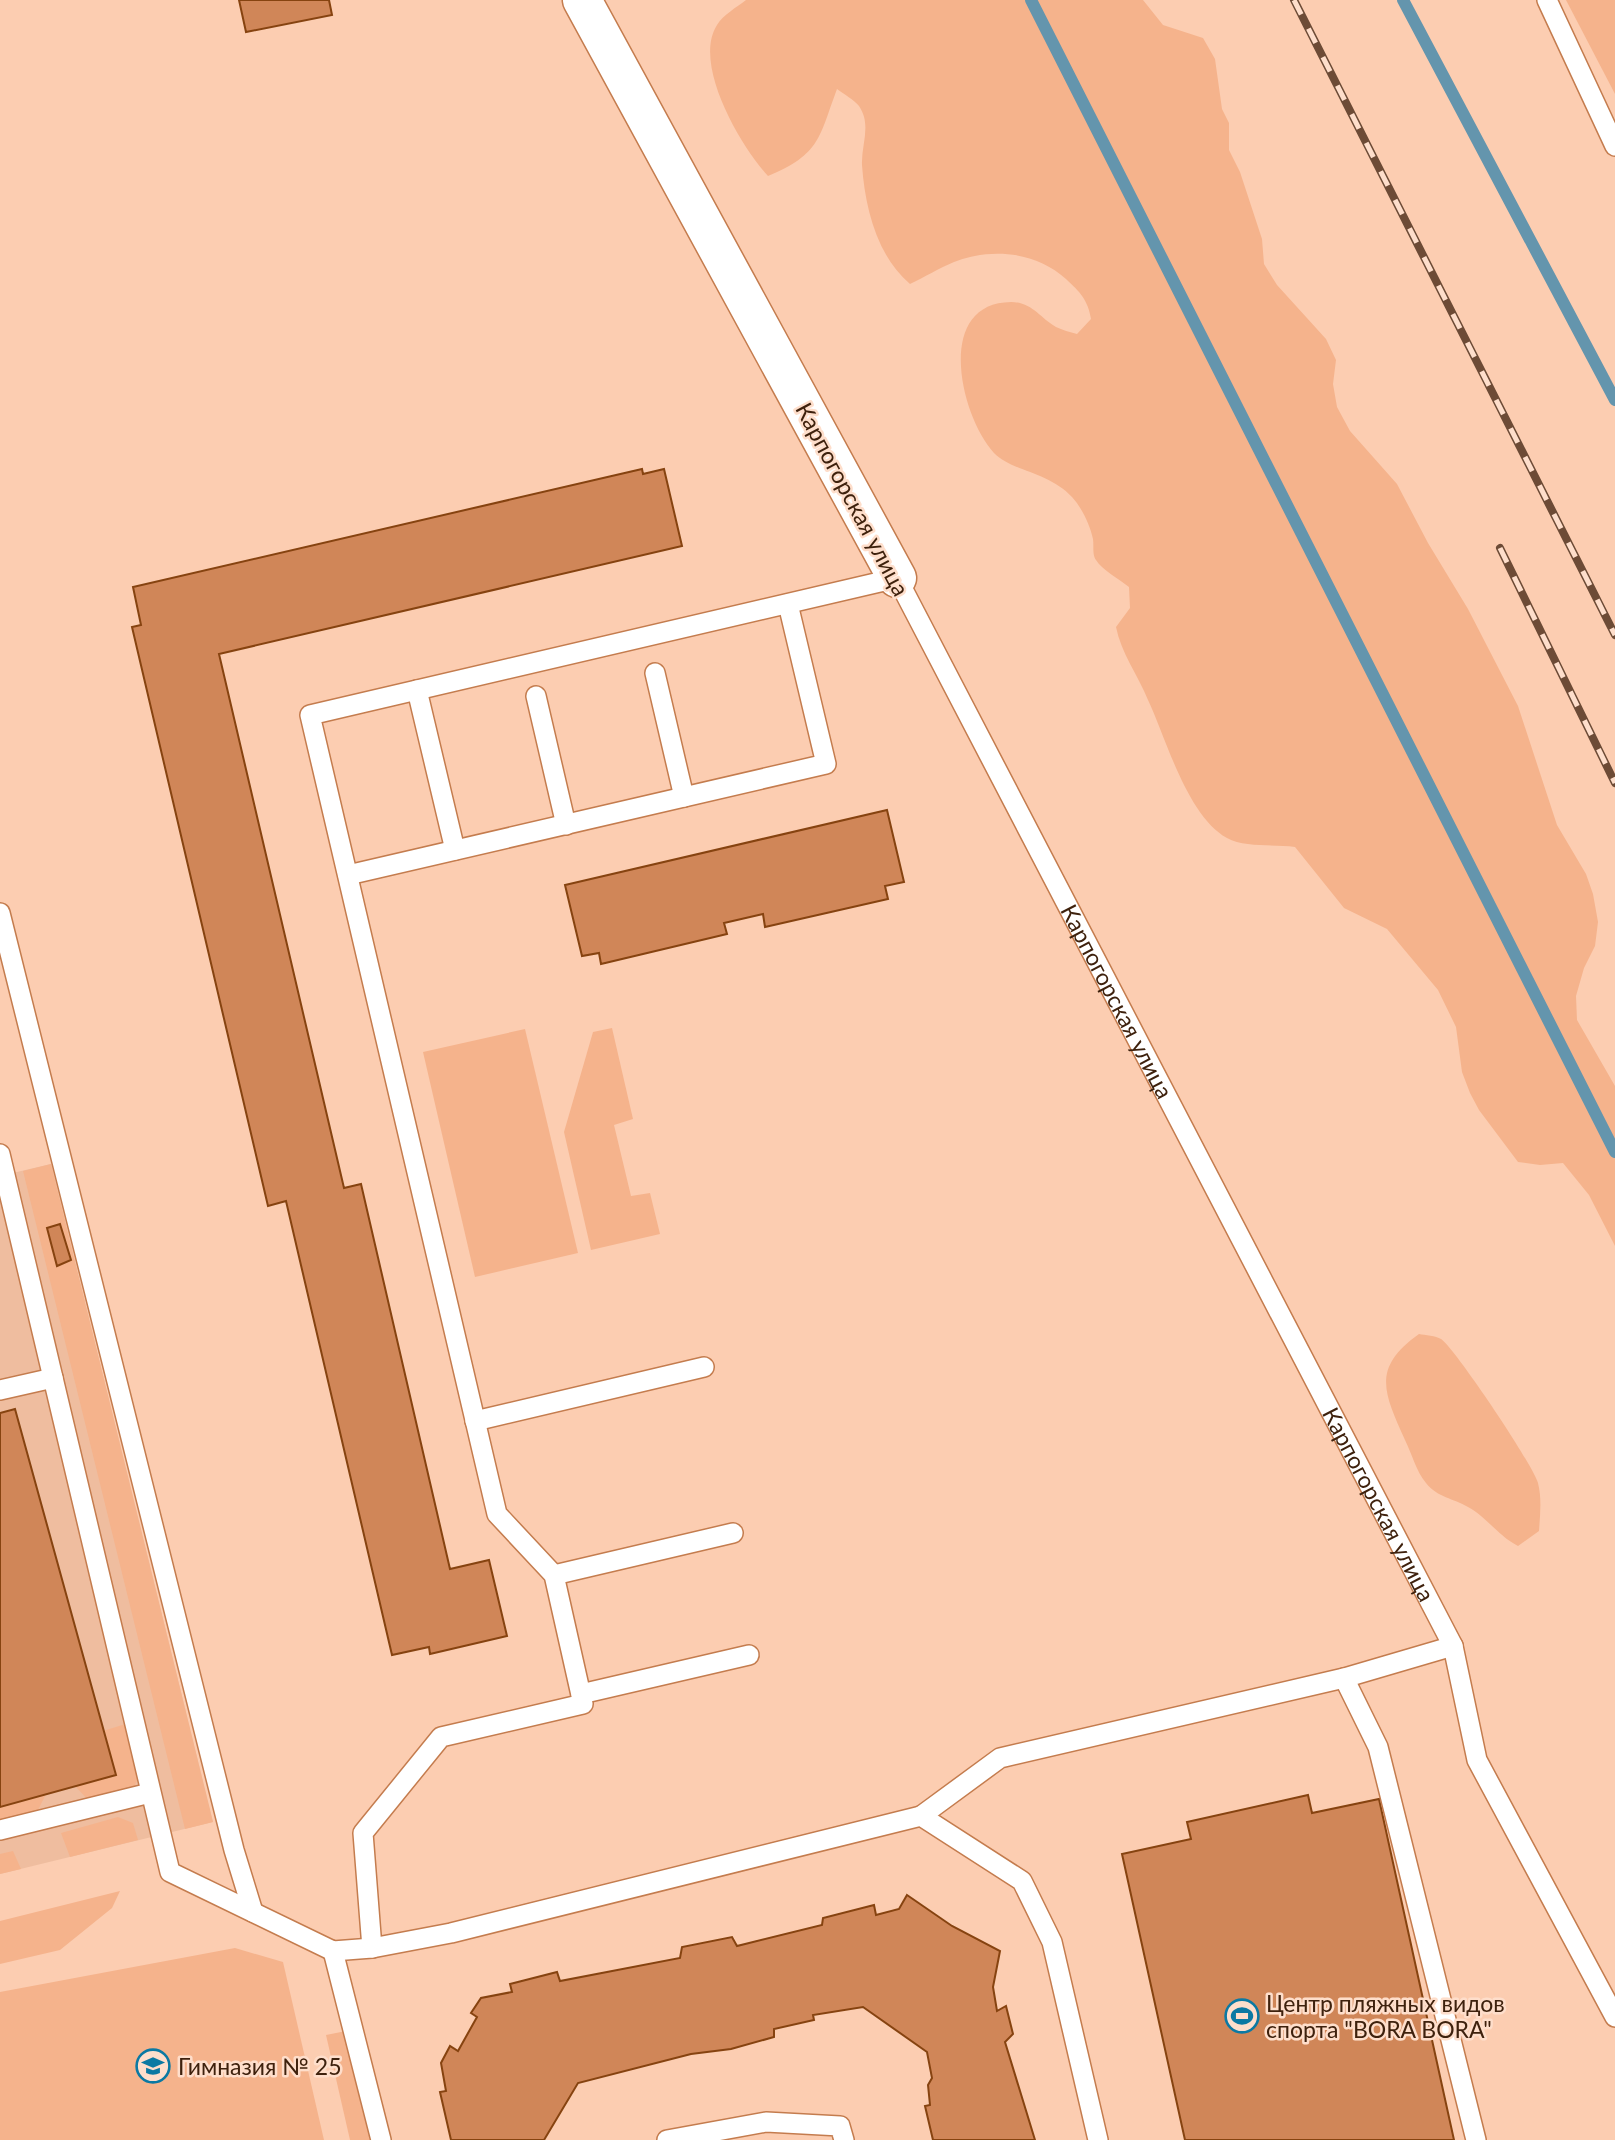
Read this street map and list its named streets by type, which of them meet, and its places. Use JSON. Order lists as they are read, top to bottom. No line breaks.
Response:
{"streets":{"street":["Карпогорская улица"]},"places":{"sports":["Центр пляжных видов спорта \"BORA BORA\""],"school or university":["Гимназия № 25"]}}
